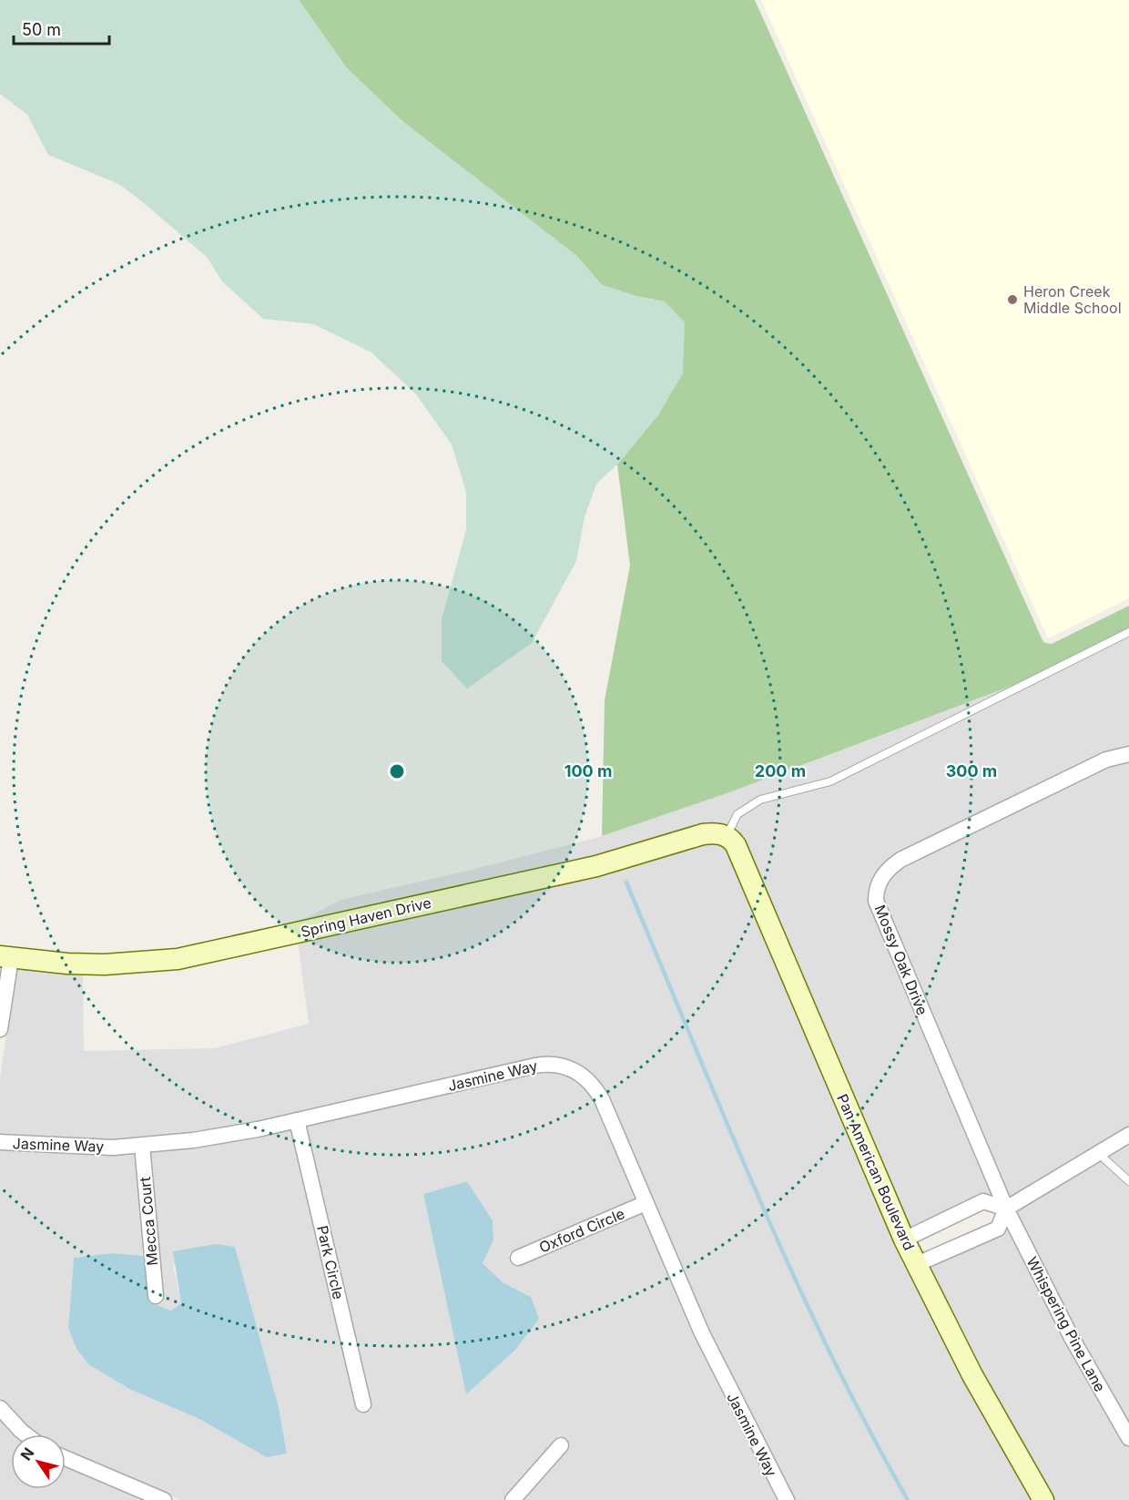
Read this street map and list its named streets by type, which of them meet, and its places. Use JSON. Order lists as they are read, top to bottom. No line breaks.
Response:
{"streets":{"street":["Spring Haven Drive","Mossy Oak Drive","Jasmine Way","Pan American Boulevard","Mecca Court","Oxford Circle","Park Circle","Whispering Pine Lane"]},"crossings":[["Spring Haven Drive","Pan American Boulevard"],["Mossy Oak Drive","Whispering Pine Lane"],["Jasmine Way","Mecca Court"],["Jasmine Way","Oxford Circle"],["Jasmine Way","Park Circle"]],"places":["Heron Creek Middle School"],"scale_bar":"50 m","north":"top left","rings":["100 m","200 m","300 m"]}
